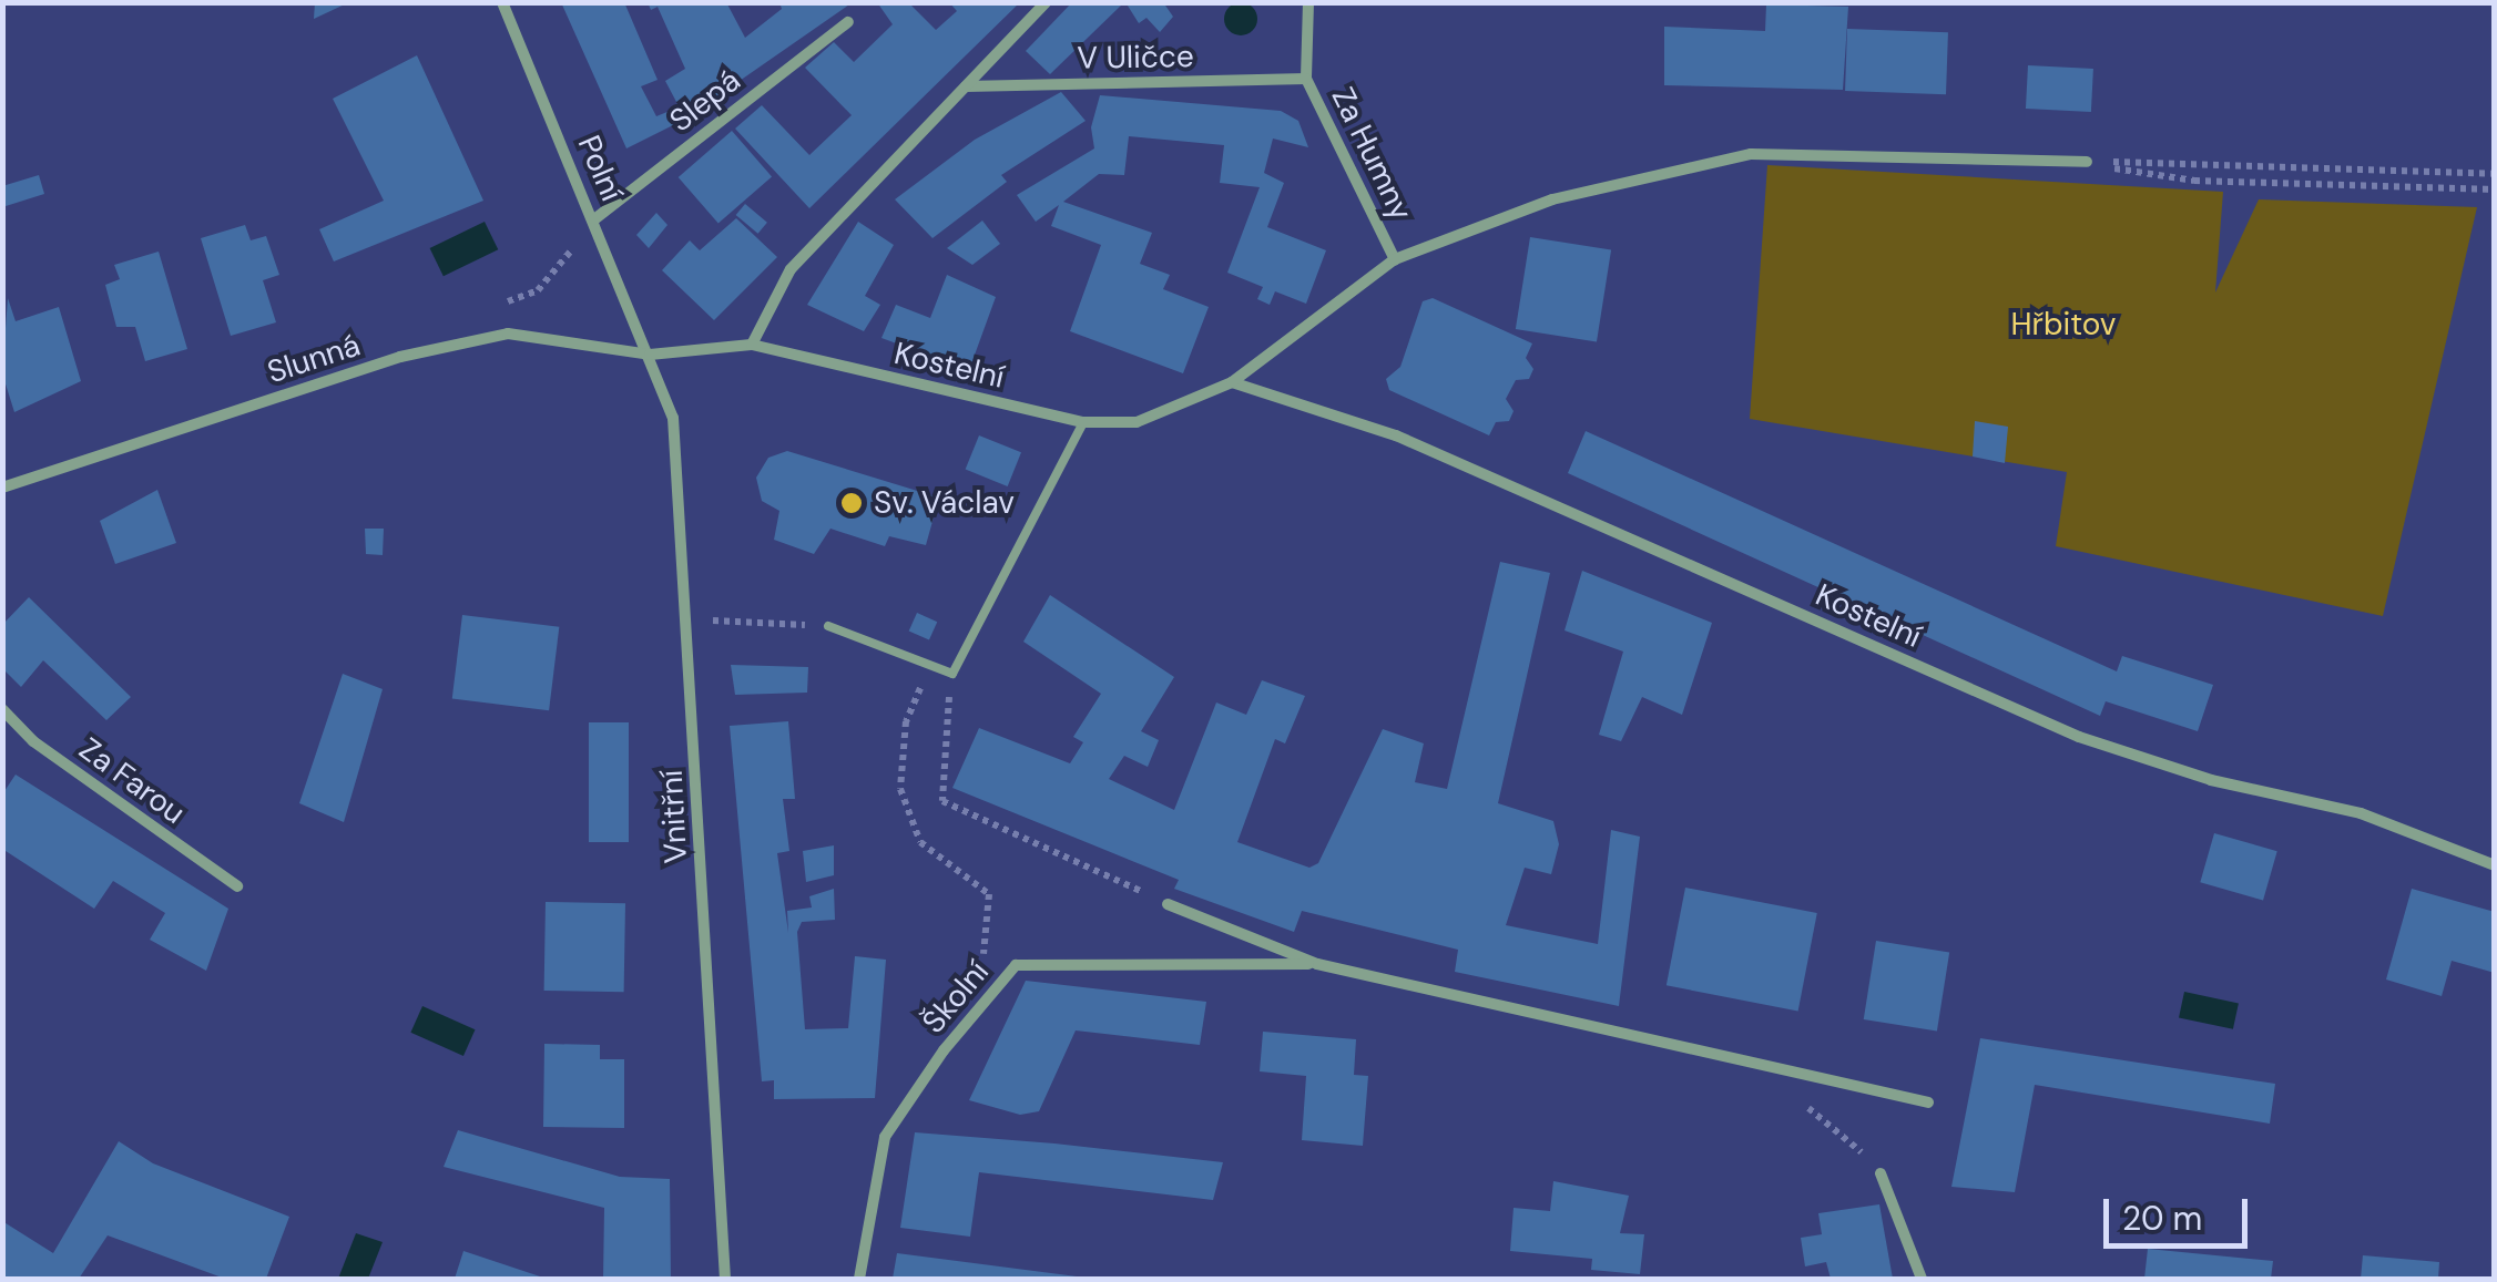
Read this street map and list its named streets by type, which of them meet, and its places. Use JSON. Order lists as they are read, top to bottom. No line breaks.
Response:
{"streets":{"street":["V Uličce","Slepá","Za Humny","Polní","Slunná","Kostelní","Za Farou","Vnitřní","Školní"]},"crossings":[["V Uličce","Za Humny"],["Slepá","Polní"],["Za Humny","Kostelní"],["Polní","Slunná"],["Polní","Kostelní"],["Polní","Vnitřní"],["Slunná","Kostelní"],["Slunná","Vnitřní"],["Kostelní","Vnitřní"]],"parks":["Hřbitov"],"places":["Sv. Václav"],"scale_bar":"20 m"}
